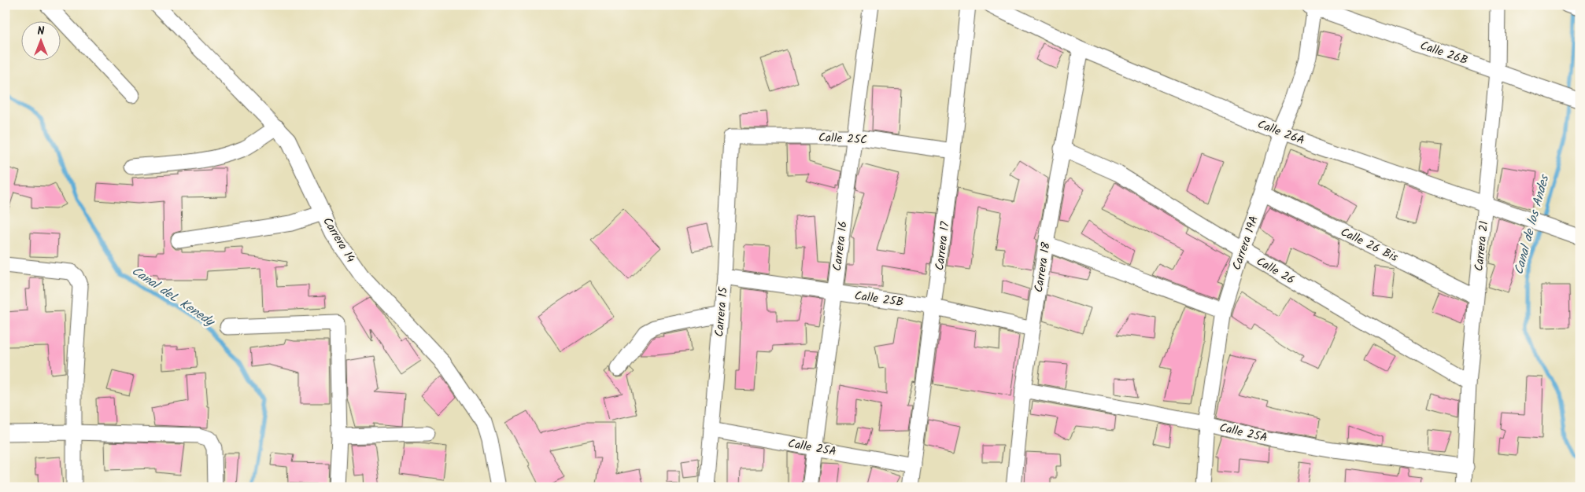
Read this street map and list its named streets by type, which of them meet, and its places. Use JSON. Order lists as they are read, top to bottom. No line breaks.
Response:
{"streets":{"street":["Calle 26B","Calle 26A","Calle 25C","Carrera 14","Carrera 19A","Calle 26 Bis","Carrera 16","Carrera 17","Carrera 21","Carrera 18","Calle 26","Calle 25B","Carrera 15","Calle 25A"]},"crossings":[["Calle 26B","Carrera 19A"],["Calle 26B","Carrera 21"],["Calle 26A","Carrera 19A"],["Calle 26A","Carrera 21"],["Calle 26A","Carrera 18"],["Calle 25C","Carrera 16"],["Calle 25C","Carrera 17"],["Calle 25C","Carrera 15"],["Carrera 19A","Calle 26 Bis"],["Carrera 19A","Calle 26"],["Carrera 19A","Calle 25A"],["Calle 26 Bis","Carrera 21"],["Carrera 16","Calle 25B"],["Carrera 16","Calle 25A"],["Carrera 17","Calle 25B"],["Carrera 17","Calle 25A"],["Carrera 21","Calle 26"],["Carrera 21","Calle 25A"],["Carrera 18","Calle 26"],["Carrera 18","Calle 25B"],["Carrera 18","Calle 25A"],["Calle 25B","Carrera 15"],["Carrera 15","Calle 25A"]],"water":["Canal de los Andes","Canal deL Kenedy"],"north":"top"}
